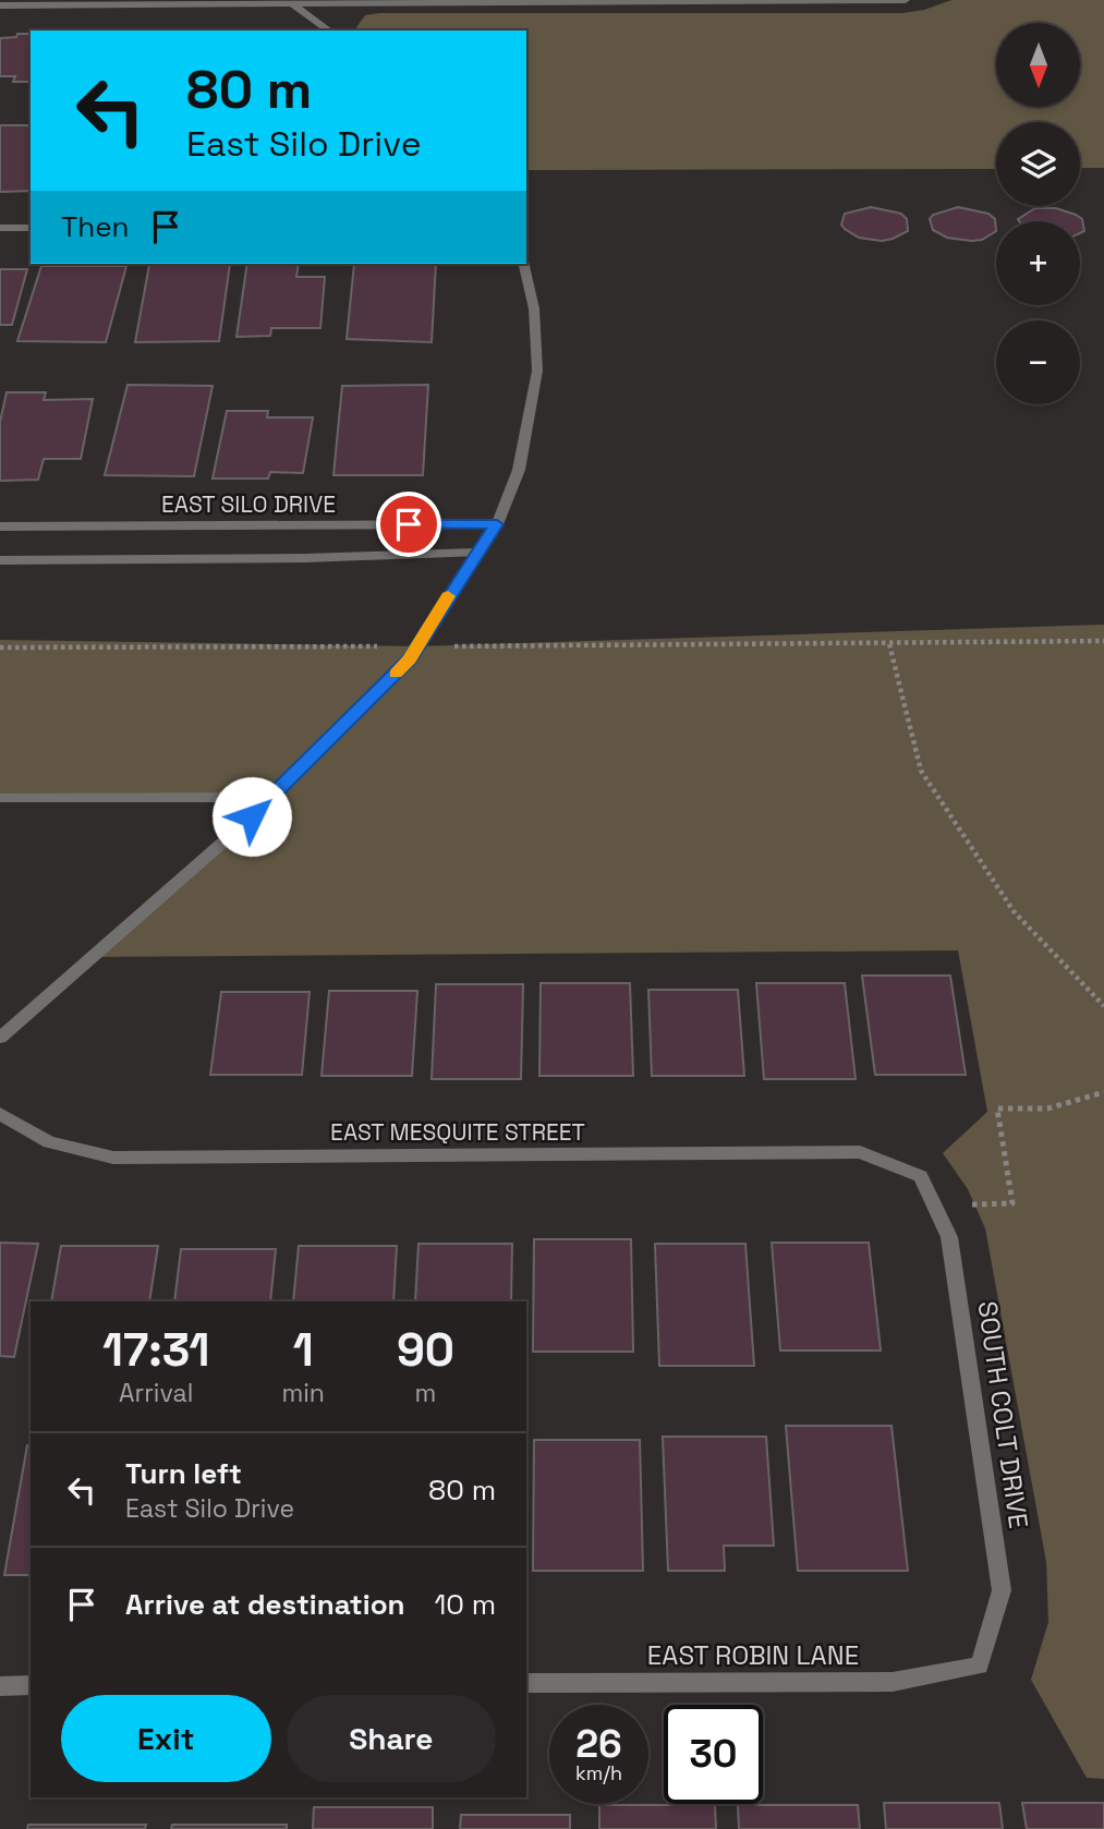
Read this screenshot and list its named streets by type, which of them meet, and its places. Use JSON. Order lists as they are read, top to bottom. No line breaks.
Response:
{"streets":{"street":["EAST SILO DRIVE","EAST MESQUITE STREET","SOUTH COLT DRIVE","EAST ROBIN LANE"]},"crossings":[["EAST MESQUITE STREET","SOUTH COLT DRIVE"],["SOUTH COLT DRIVE","EAST ROBIN LANE"]],"north":"bottom","page":{"map_buttons":["+","−"],"turn":["80 m","East Silo Drive"],"then":"Then","eta":["17:31","Arrival","1","min","90","m"],"list":[{"name":"Turn left","note":"East Silo Drive","value":"80 m"},{"name":"Arrive at destination","value":"10 m"}],"buttons":["Exit","Share"],"speed":"26 km/h","limit":"30"}}
